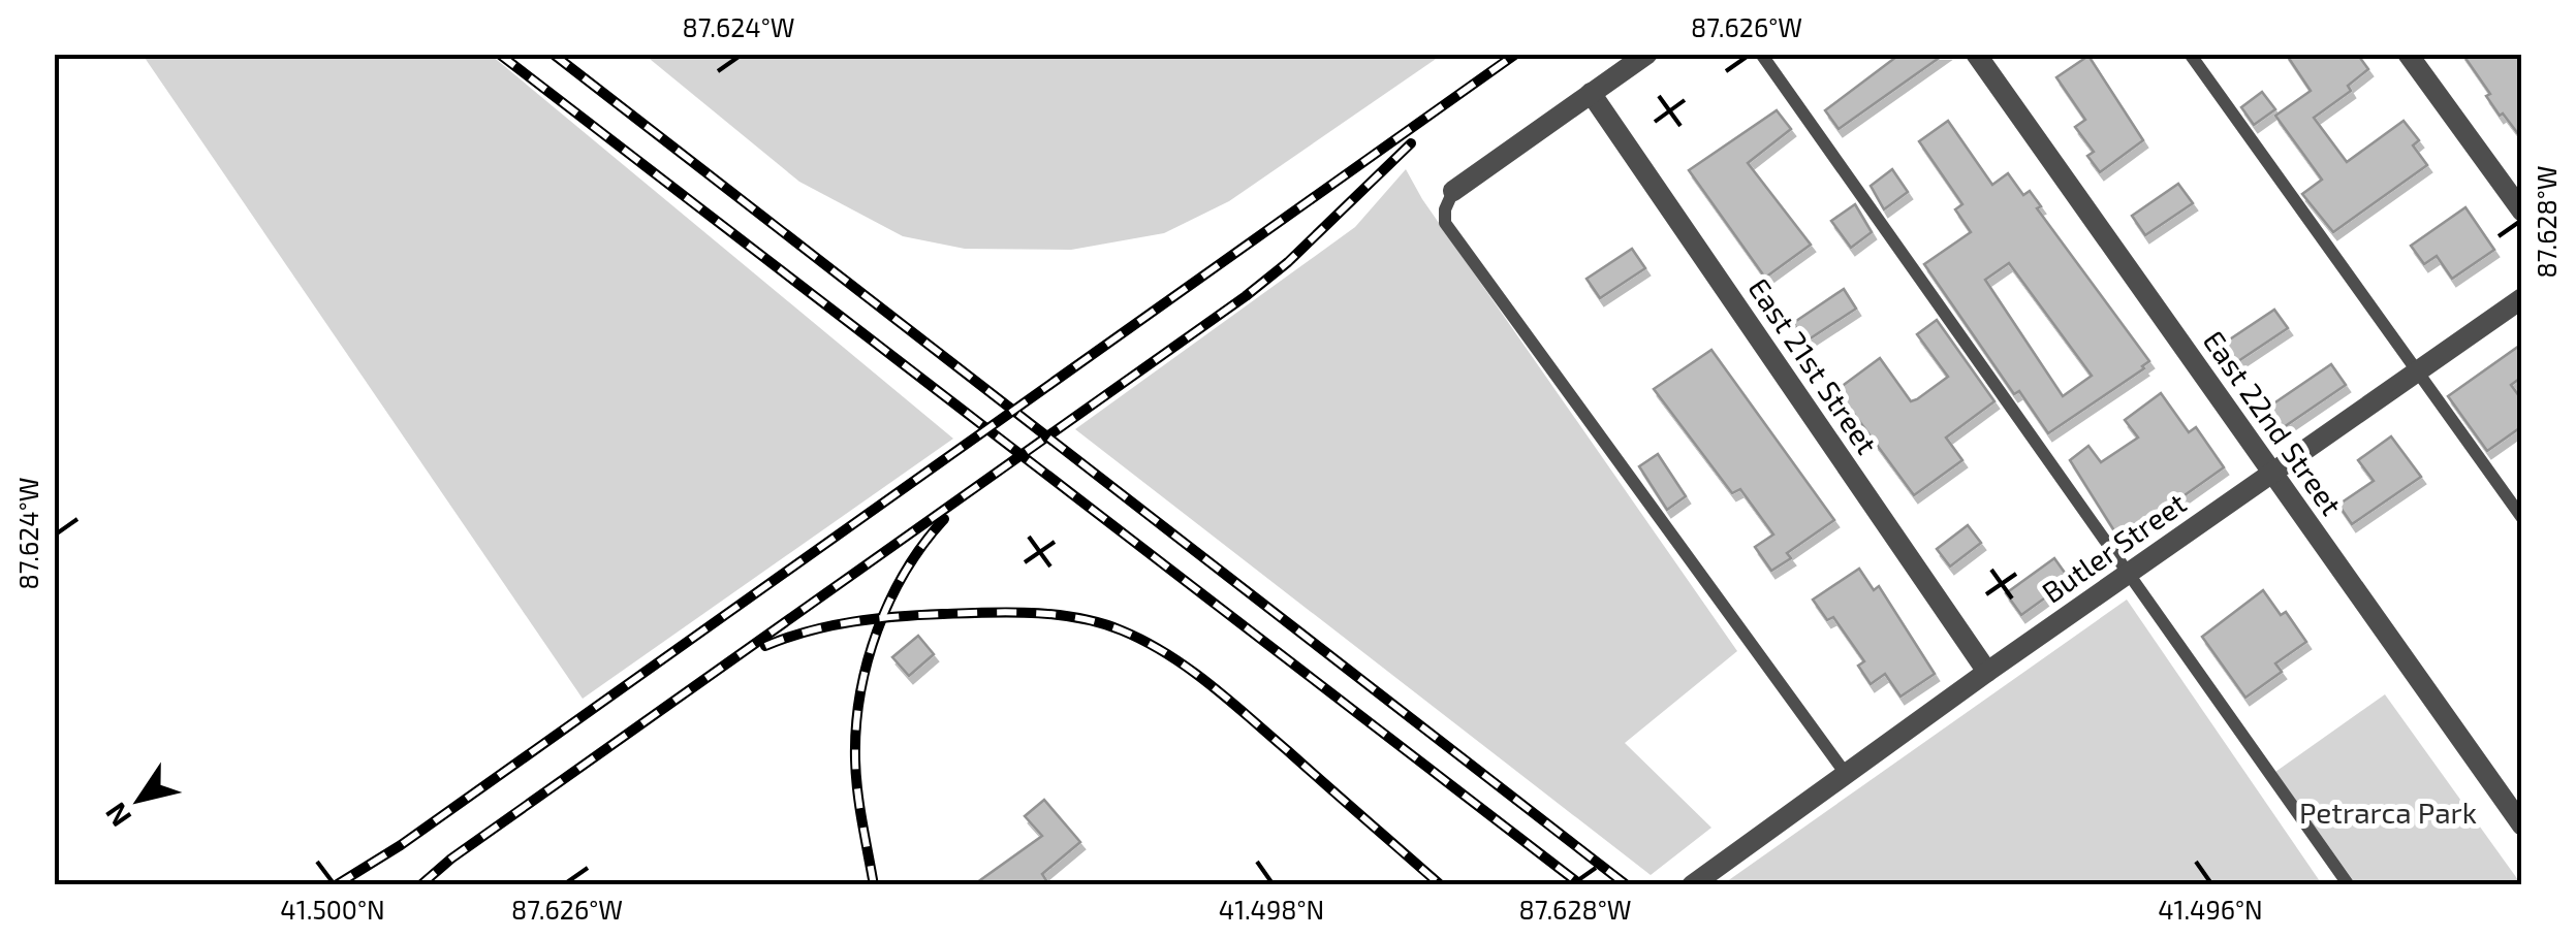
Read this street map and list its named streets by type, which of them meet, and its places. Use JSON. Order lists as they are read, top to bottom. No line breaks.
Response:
{"streets":{"street":["East 21st Street","East 22nd Street","Butler Street"]},"crossings":[["East 21st Street","Butler Street"],["East 22nd Street","Butler Street"]],"parks":["Petrarca Park"],"north":"bottom left","coordinates":["87.624°W","87.626°W","87.628°W","41.500°N","41.498°N","41.496°N"]}
